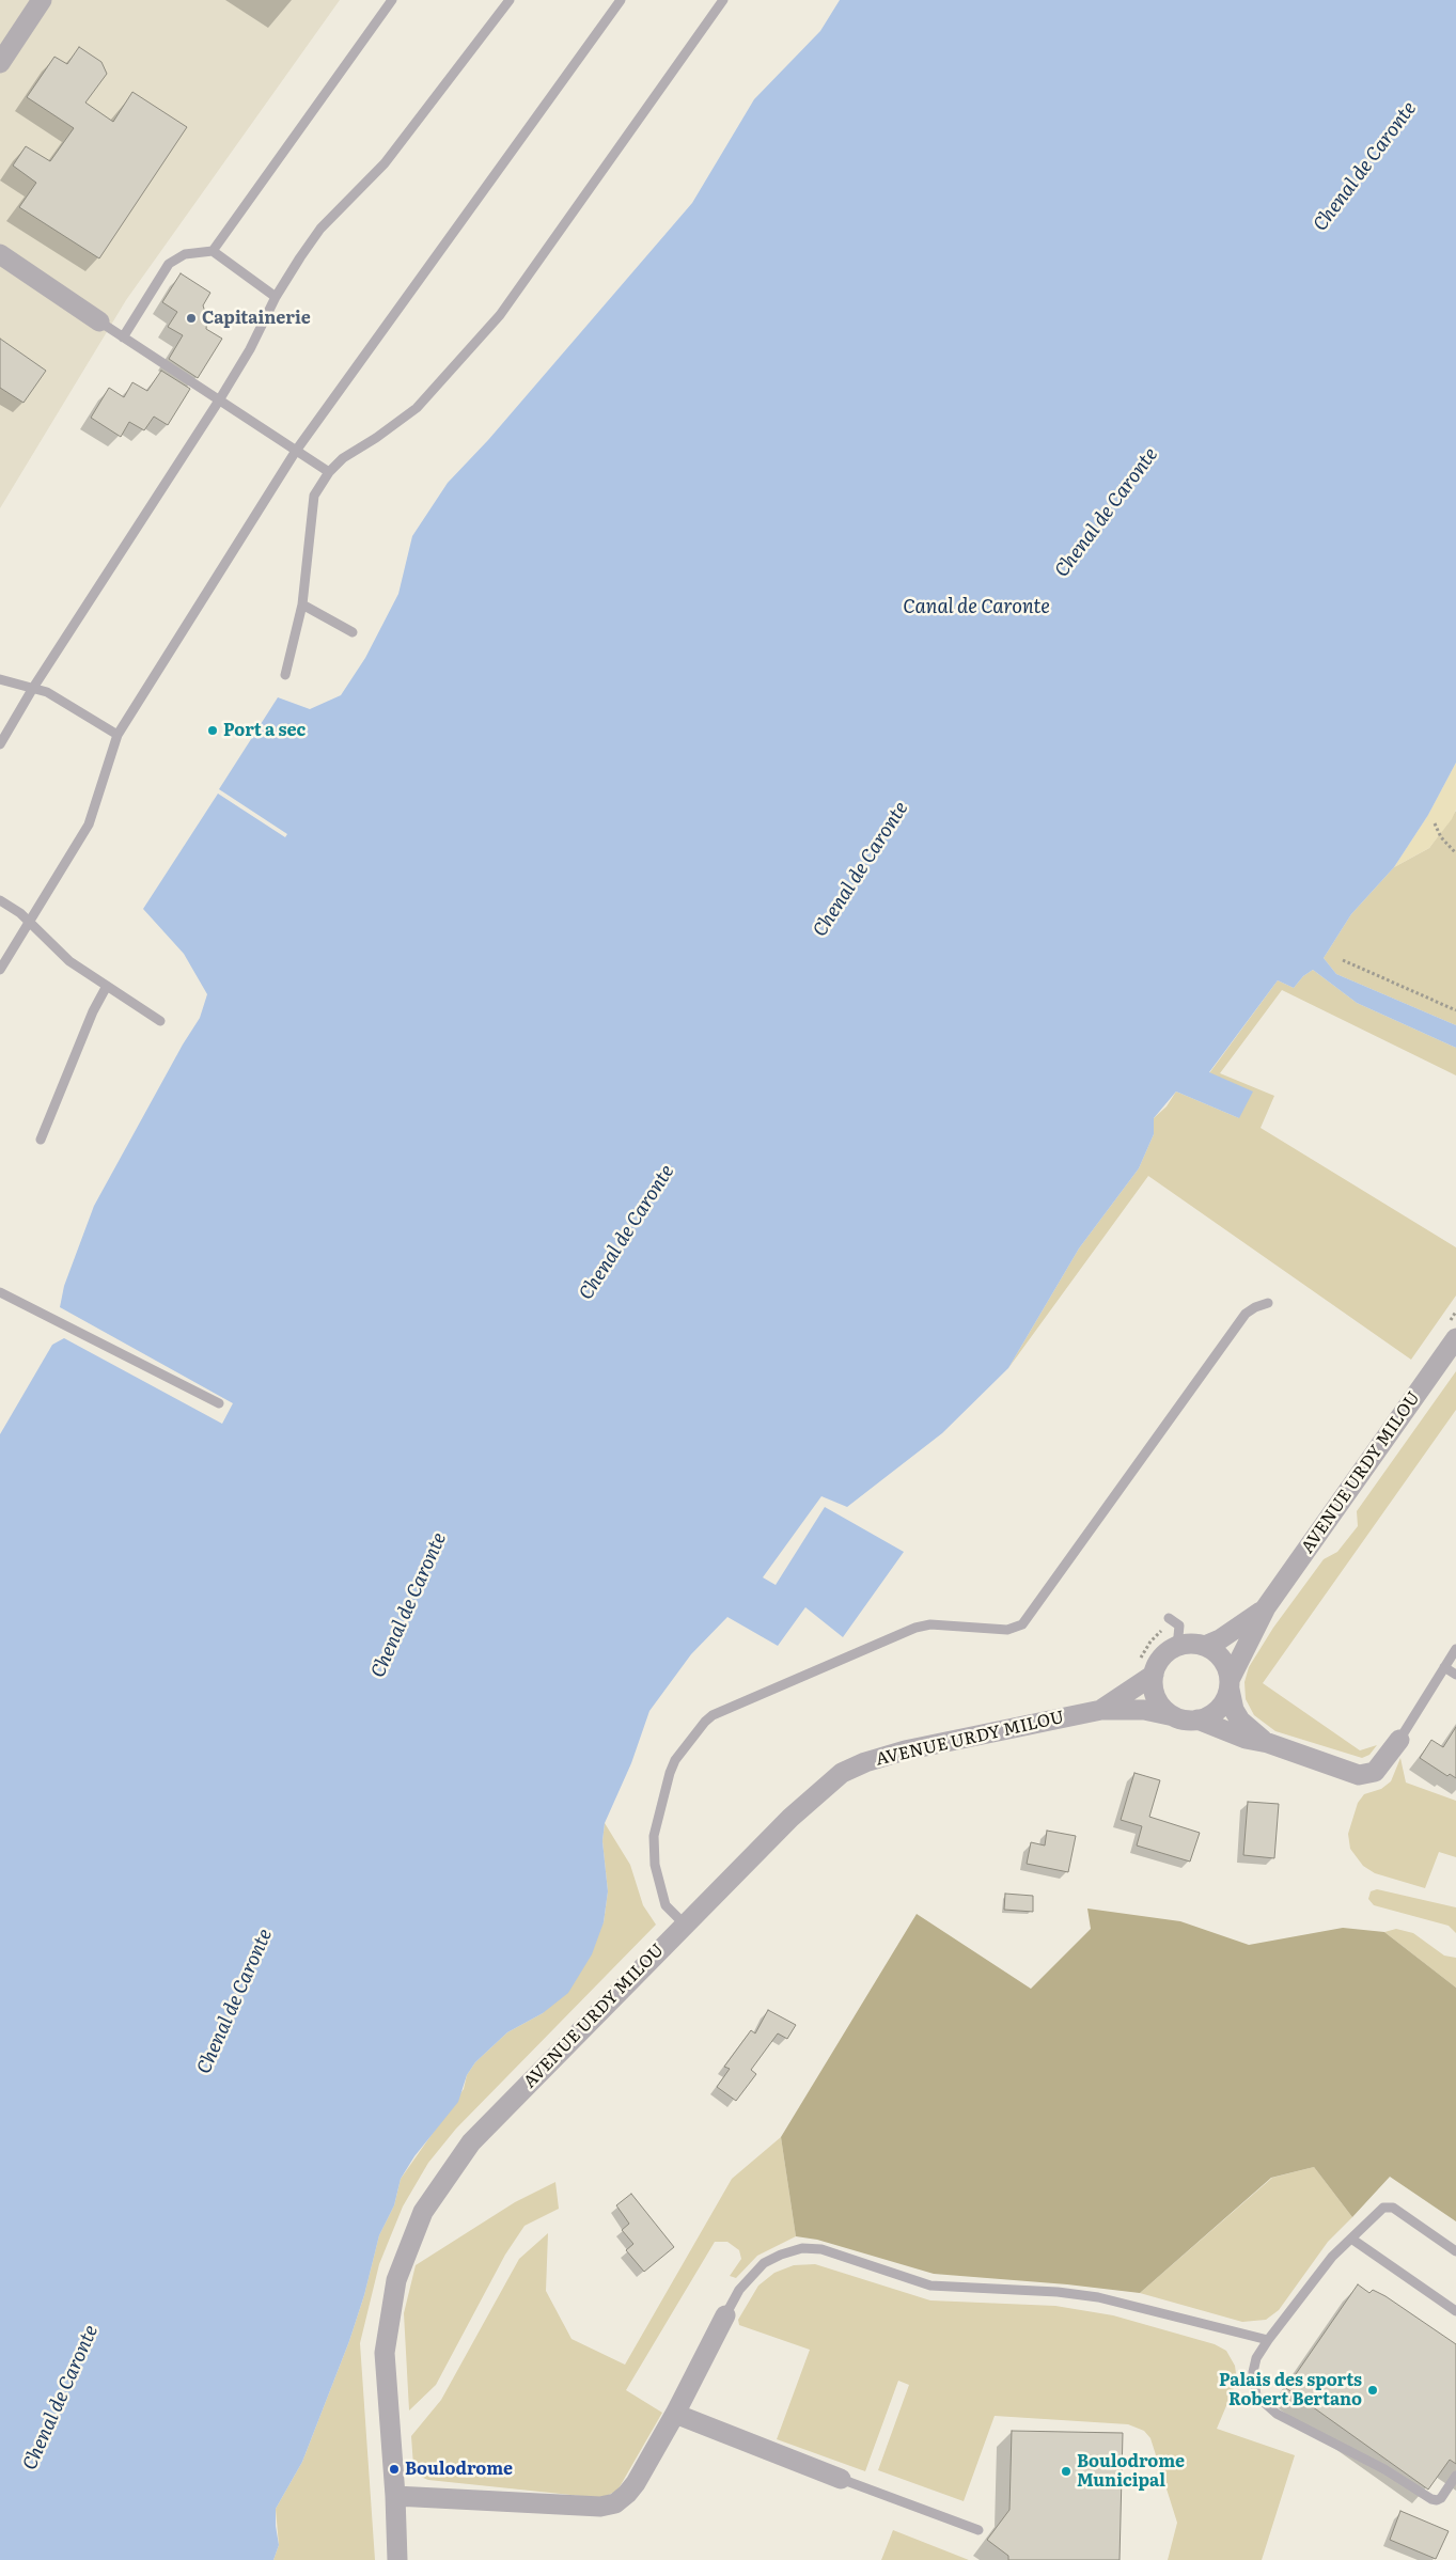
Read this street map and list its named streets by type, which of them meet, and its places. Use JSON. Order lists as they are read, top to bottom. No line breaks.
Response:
{"streets":{"street":["AVENUE URDY MILOU"]},"water":["Chenal de Caronte","Canal de Caronte"],"places":["Capitainerie","Port a sec","Palais des sports Robert Bertano","Boulodrome","Boulodrome Municipal"]}
